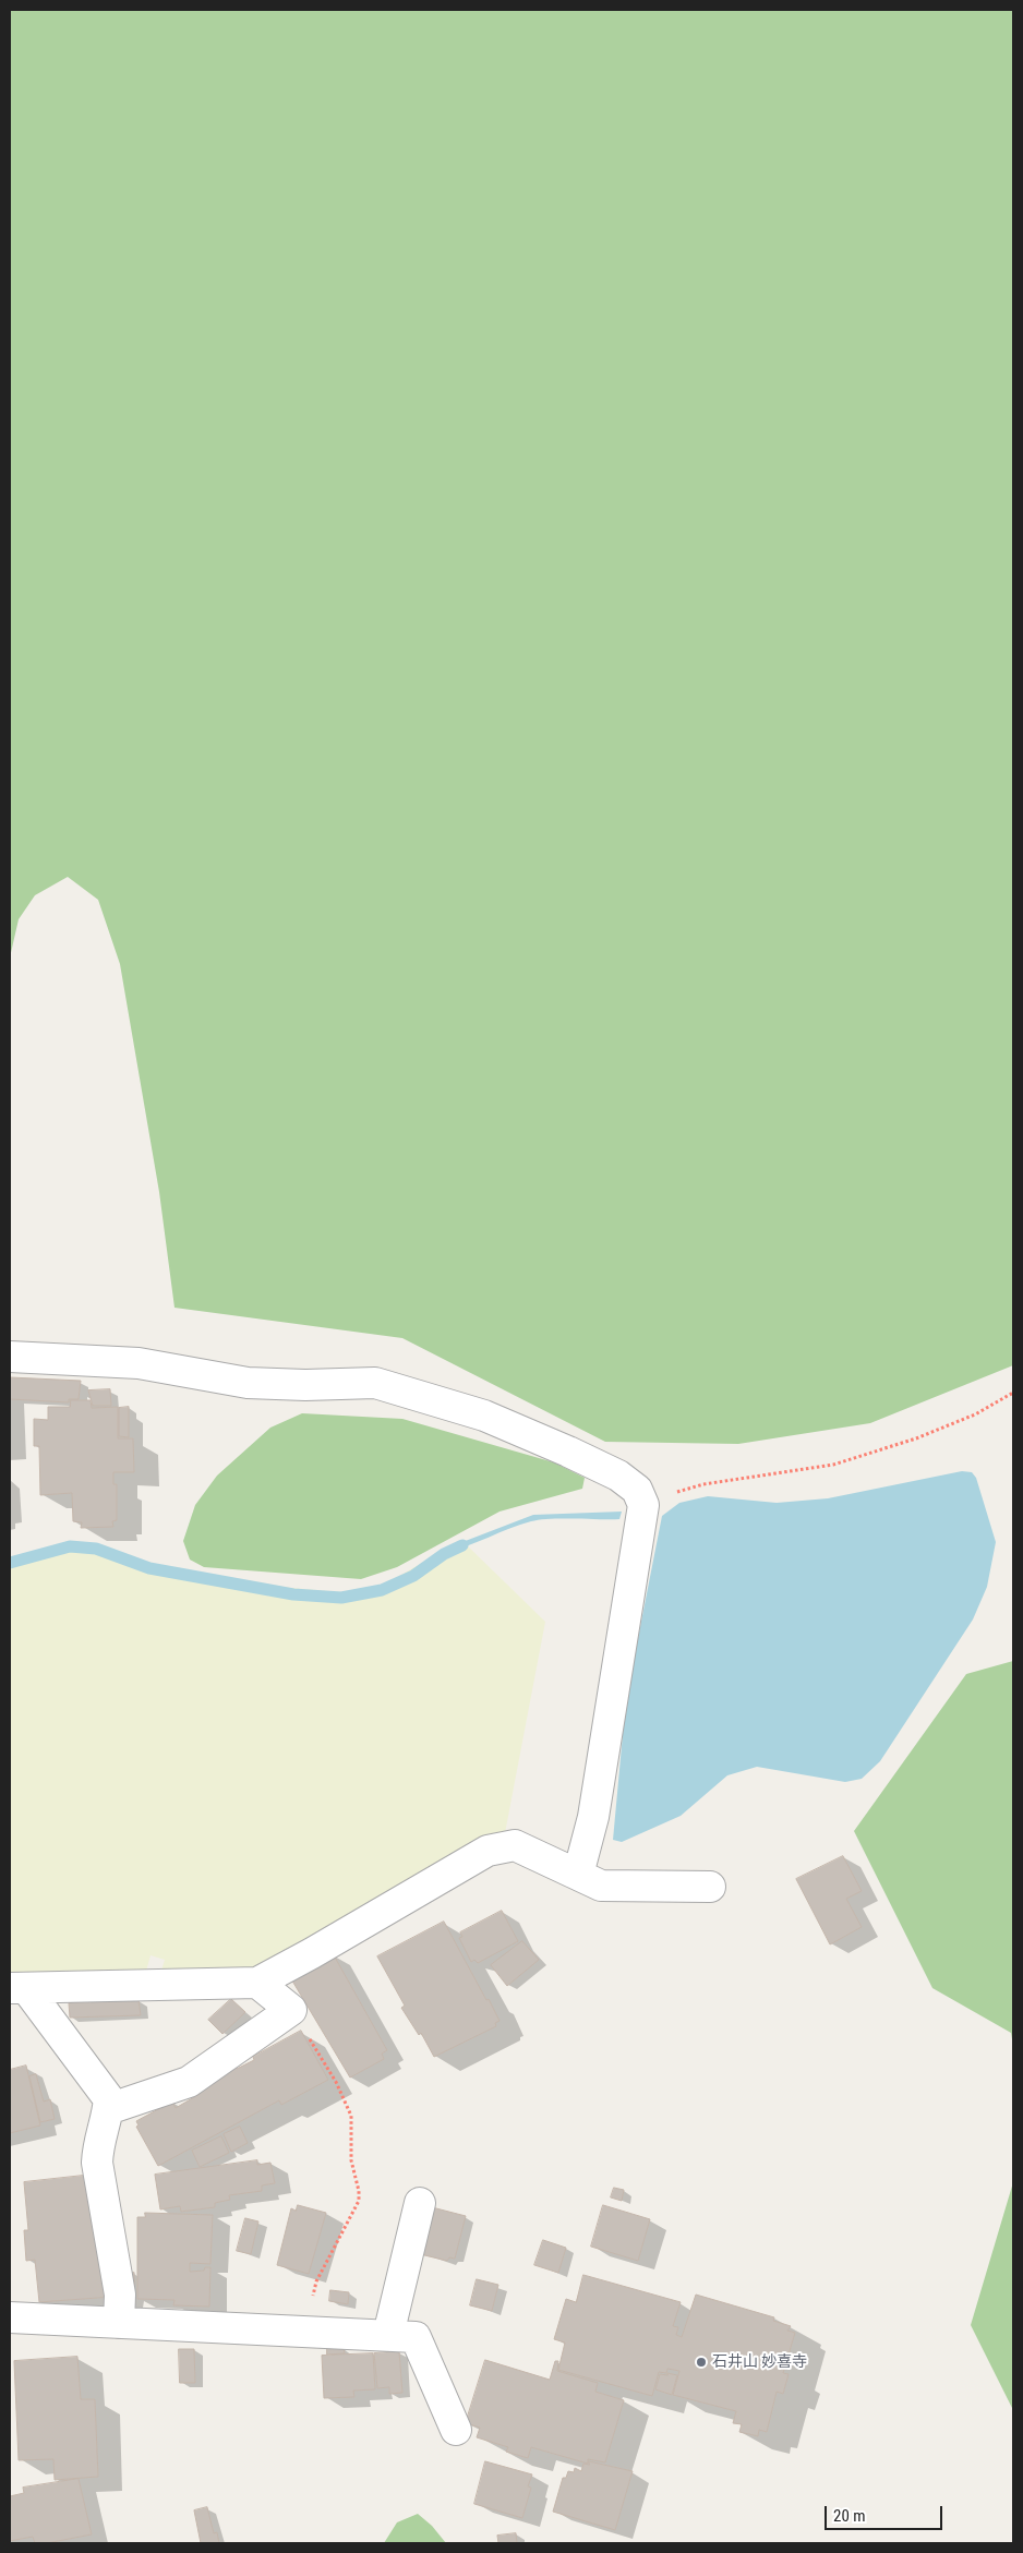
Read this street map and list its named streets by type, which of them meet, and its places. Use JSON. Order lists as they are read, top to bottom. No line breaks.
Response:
{"places":["石井山 妙喜寺"],"scale_bar":"20 m"}
